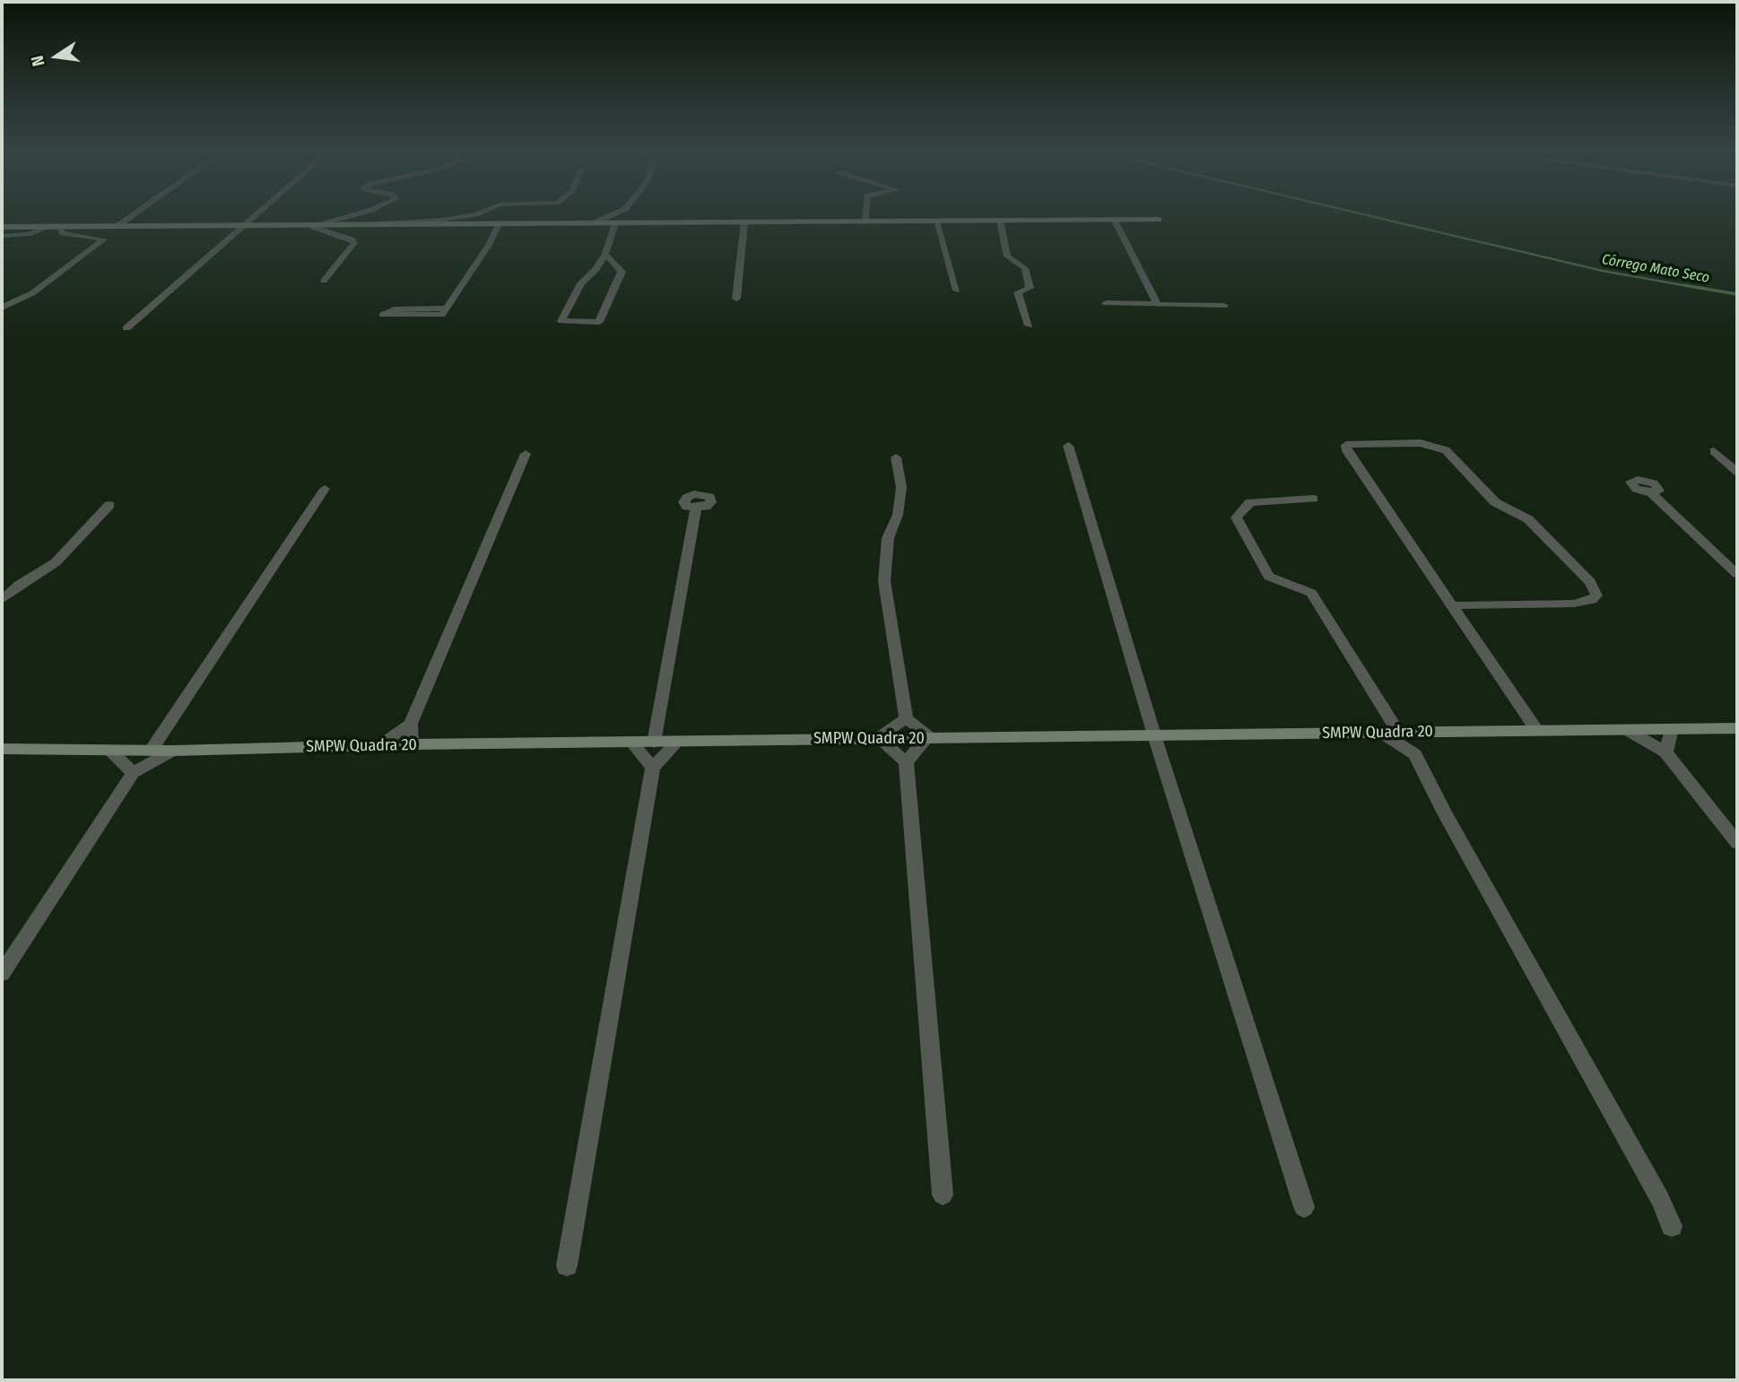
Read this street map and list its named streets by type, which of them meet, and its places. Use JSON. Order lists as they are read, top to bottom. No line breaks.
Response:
{"streets":{"street":["SMPW Quadra 20"]},"water":["Córrego Mato Seco"],"north":"left"}
